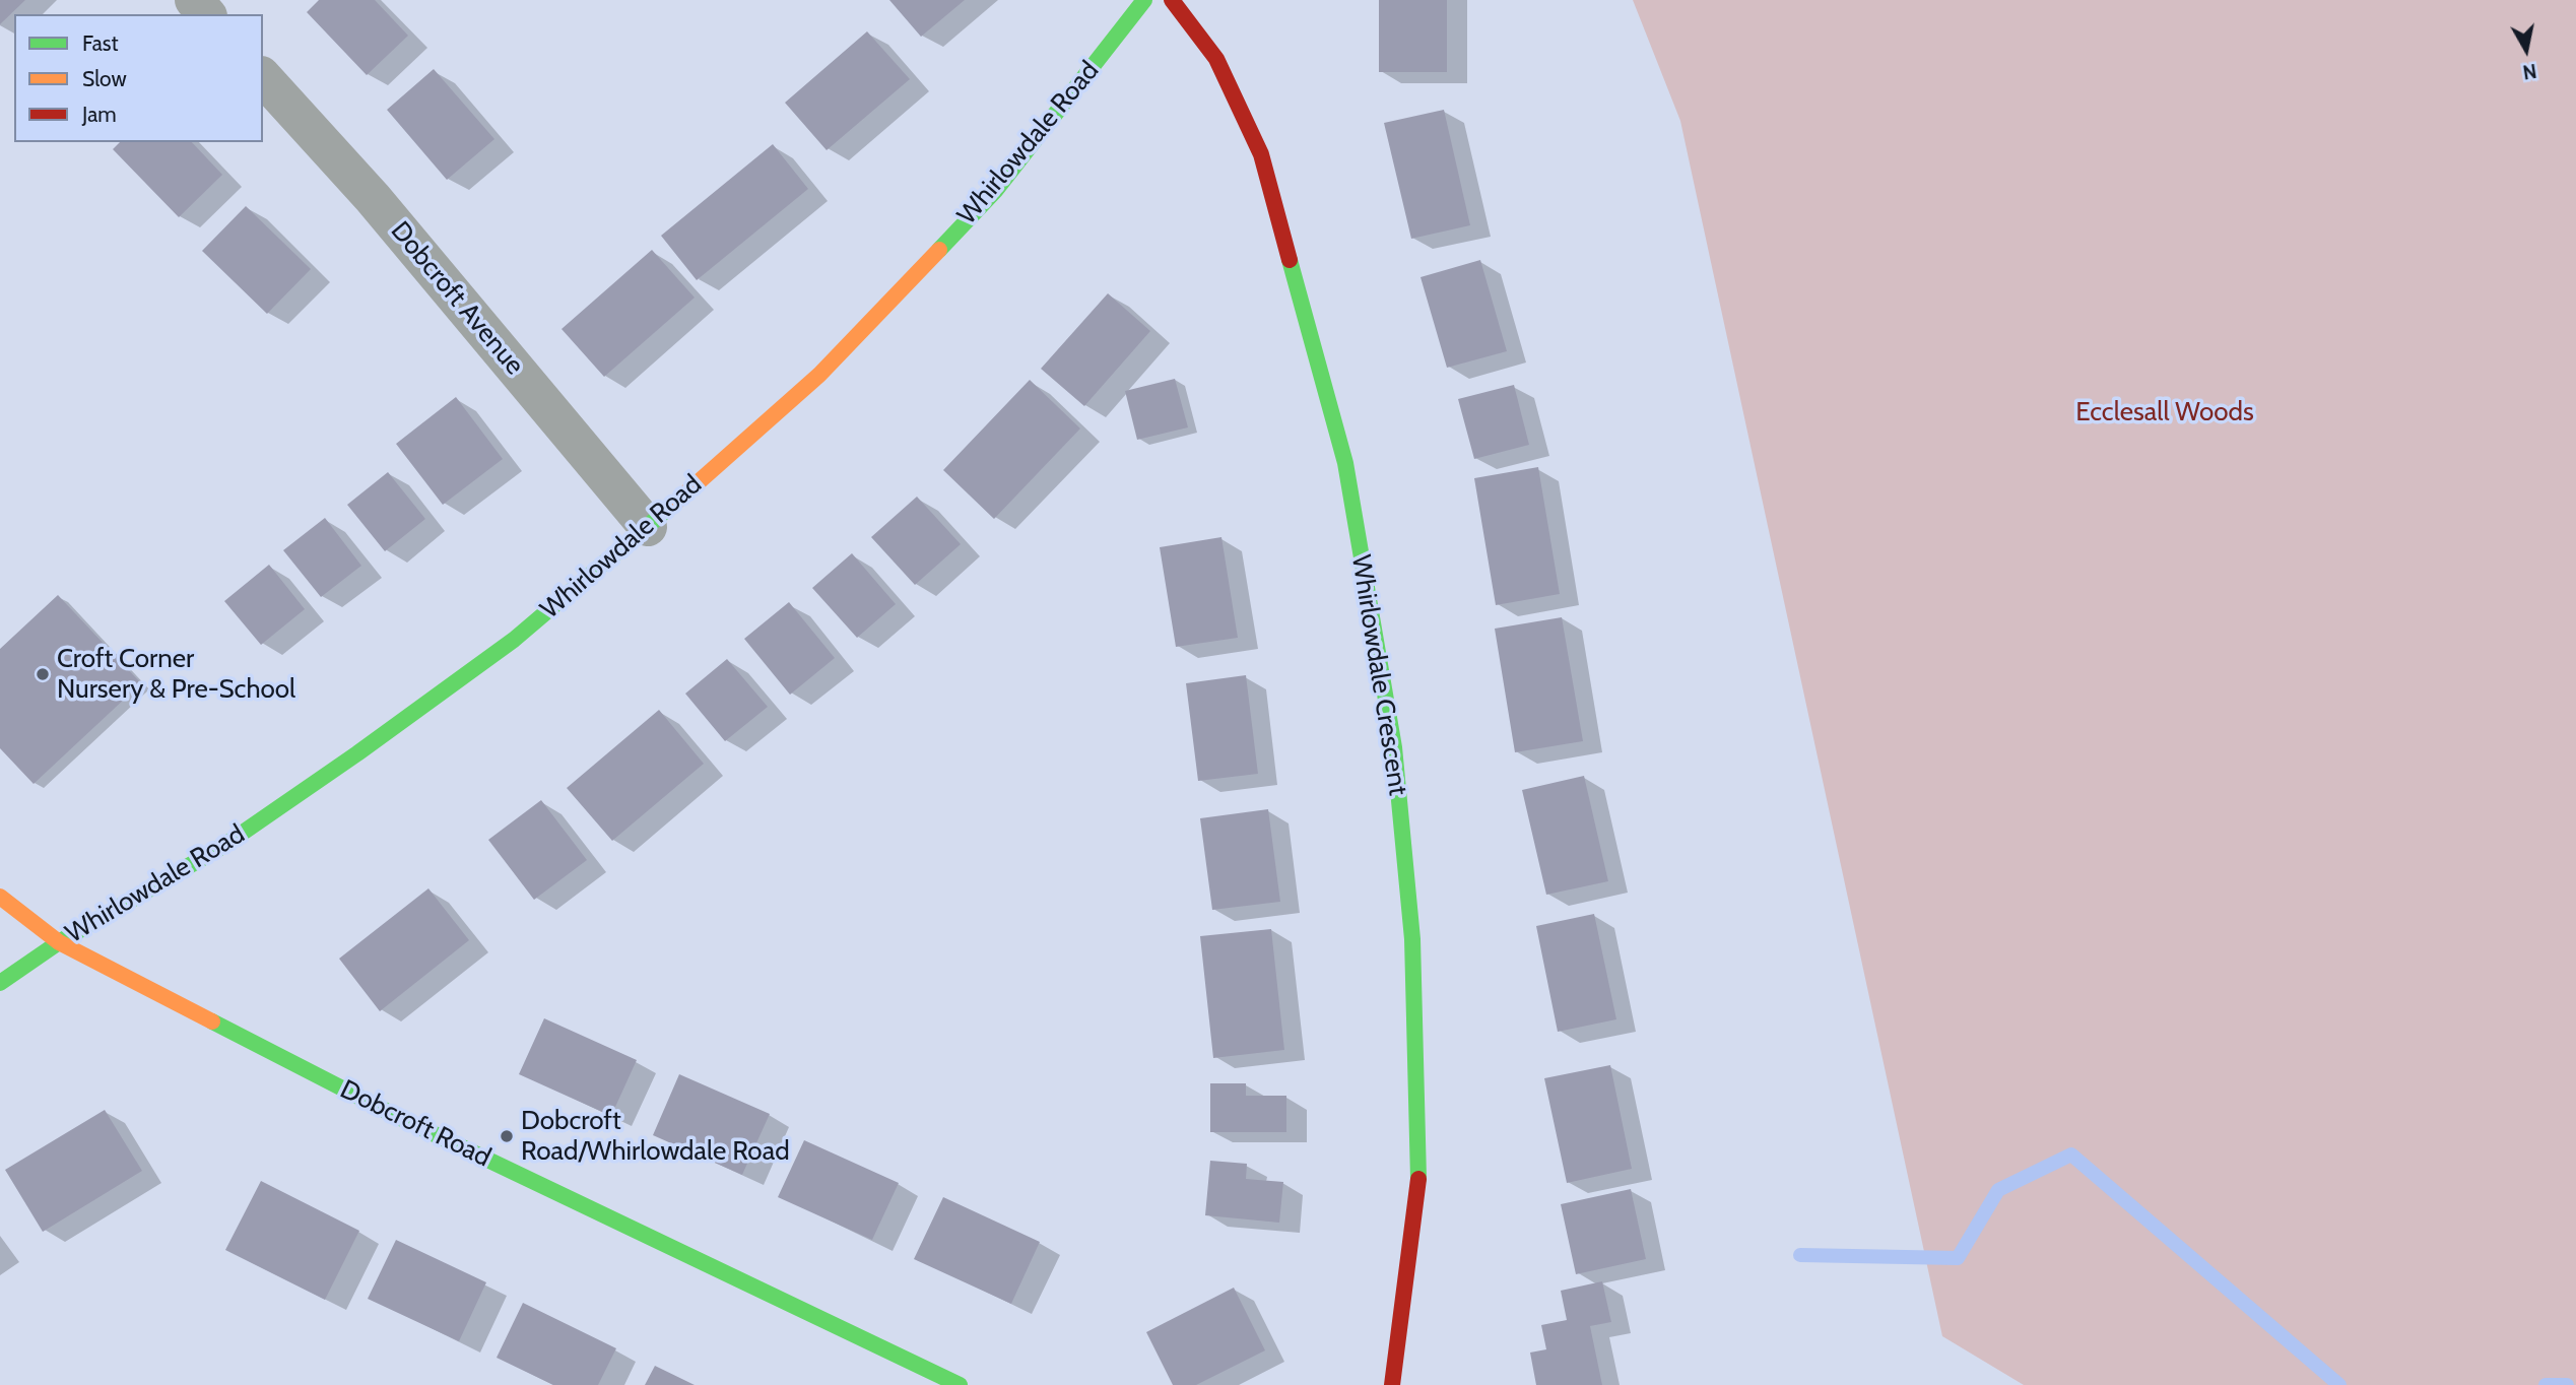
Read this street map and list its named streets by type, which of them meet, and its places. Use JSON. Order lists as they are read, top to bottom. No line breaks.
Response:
{"streets":{"street":["Whirlowdale Road","Dobcroft Avenue","Whirlowdale Crescent","Dobcroft Road"]},"crossings":[["Whirlowdale Road","Dobcroft Avenue"],["Whirlowdale Road","Dobcroft Road"]],"parks":["Ecclesall Woods"],"places":["Croft Corner Nursery & Pre-School","Dobcroft Road/Whirlowdale Road"],"legend":["Fast","Slow","Jam"],"north":"bottom"}
